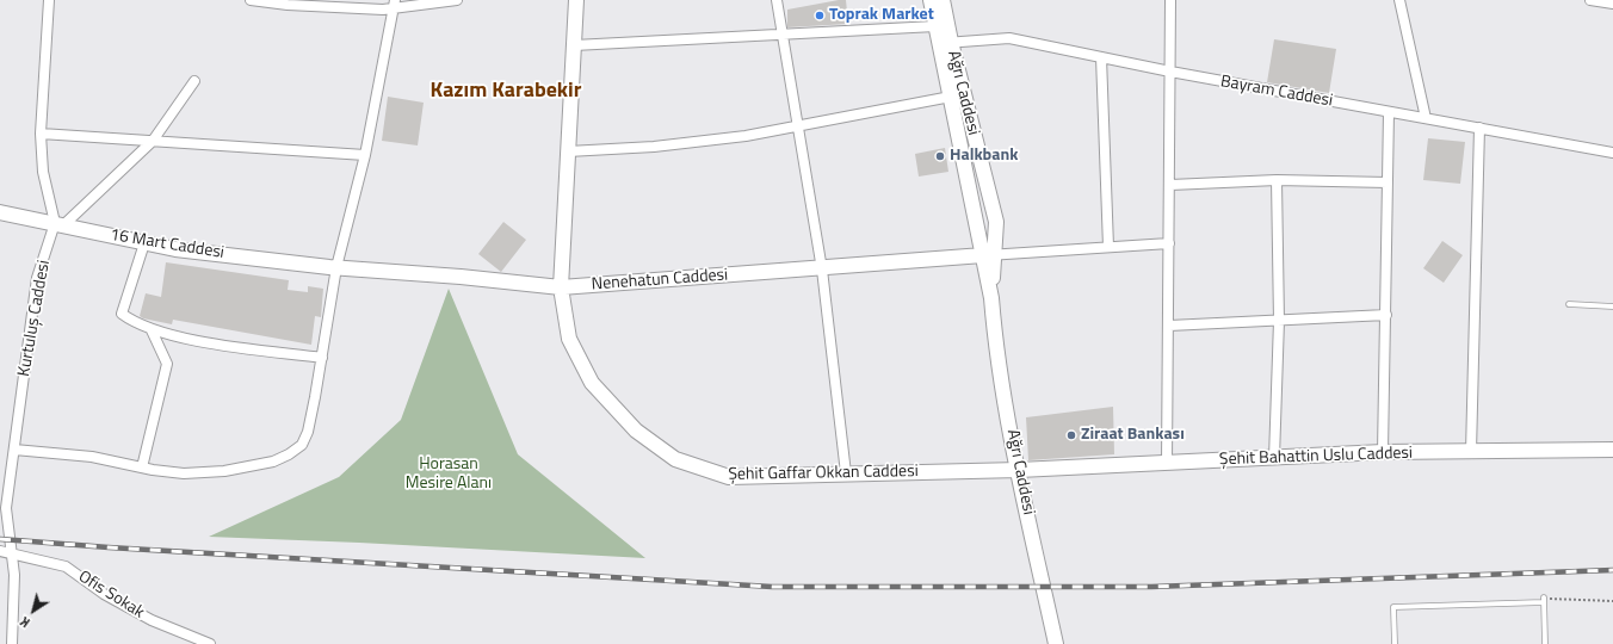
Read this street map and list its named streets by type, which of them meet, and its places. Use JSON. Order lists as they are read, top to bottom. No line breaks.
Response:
{"streets":{"street":["Bayram Caddesi","Ağrı Caddesi","16 Mart Caddesi","Nenehatun Caddesi","Kurtuluş Caddesi","Şehit Bahattin Uslu Caddesi","Şehit Gaffar Okkan Caddesi","Ofis Sokak"]},"crossings":[["Bayram Caddesi","Ağrı Caddesi"],["Ağrı Caddesi","Nenehatun Caddesi"],["Ağrı Caddesi","Şehit Bahattin Uslu Caddesi"],["Ağrı Caddesi","Şehit Gaffar Okkan Caddesi"],["16 Mart Caddesi","Nenehatun Caddesi"],["16 Mart Caddesi","Kurtuluş Caddesi"],["Nenehatun Caddesi","Şehit Gaffar Okkan Caddesi"],["Kurtuluş Caddesi","Ofis Sokak"],["Şehit Bahattin Uslu Caddesi","Şehit Gaffar Okkan Caddesi"]],"districts":["Kazım Karabekir"],"parks":["Horasan Mesire Alanı"],"places":["Toprak Market","Halkbank","Ziraat Bankası"],"north":"bottom left"}
